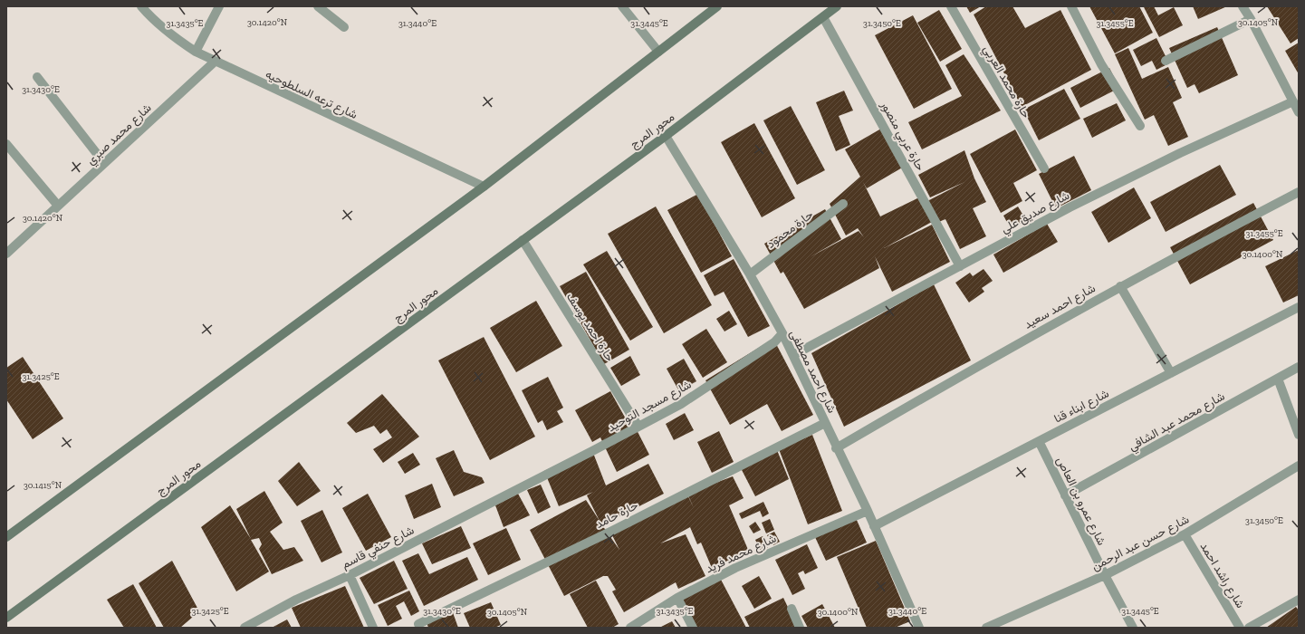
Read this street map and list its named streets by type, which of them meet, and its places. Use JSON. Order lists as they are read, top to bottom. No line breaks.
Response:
{"streets":{"main road":["محور المرج"],"street":["حارة محمد العربي","شارع ترعه السلطوحيه","شارع محمد صبري","حارة عربي منصور","شارع صديق علي","حارة محمود","شارع احمد سعيد","حارة احمد يوسف","شارع احمد مصطفى","شارع مسجد التوحيد","شارع ابناء قنا","شارع محمد عبد الشافي","شارع عمرو بن العاص","حارة حامد","شارع حسن عبد الرحمن","شارع حنفي قاسم","شارع محمد فريد","شارع راشد احمد"]},"crossings":[["شارع ترعه السلطوحيه","شارع محمد صبري"],["محور المرج","حارة عربي منصور"],["محور المرج","حارة احمد يوسف"],["محور المرج","شارع احمد مصطفى"],["حارة عربي منصور","شارع صديق علي"],["شارع صديق علي","شارع احمد مصطفى"],["حارة محمود","شارع احمد مصطفى"],["شارع احمد سعيد","شارع احمد مصطفى"],["حارة احمد يوسف","شارع مسجد التوحيد"],["شارع احمد مصطفى","شارع مسجد التوحيد"],["شارع احمد مصطفى","شارع ابناء قنا"],["شارع احمد مصطفى","حارة حامد"],["شارع احمد مصطفى","شارع محمد فريد"],["شارع مسجد التوحيد","شارع حنفي قاسم"],["شارع ابناء قنا","شارع عمرو بن العاص"],["شارع محمد عبد الشافي","شارع عمرو بن العاص"],["شارع عمرو بن العاص","شارع حسن عبد الرحمن"],["شارع حسن عبد الرحمن","شارع راشد احمد"]],"coordinates":["30.1420°N","30.1405°N","31.3435°E","31.3440°E","31.3445°E","31.3450°E","31.3455°E","31.3430°E","30.1400°N","31.3425°E","30.1415°N"]}
